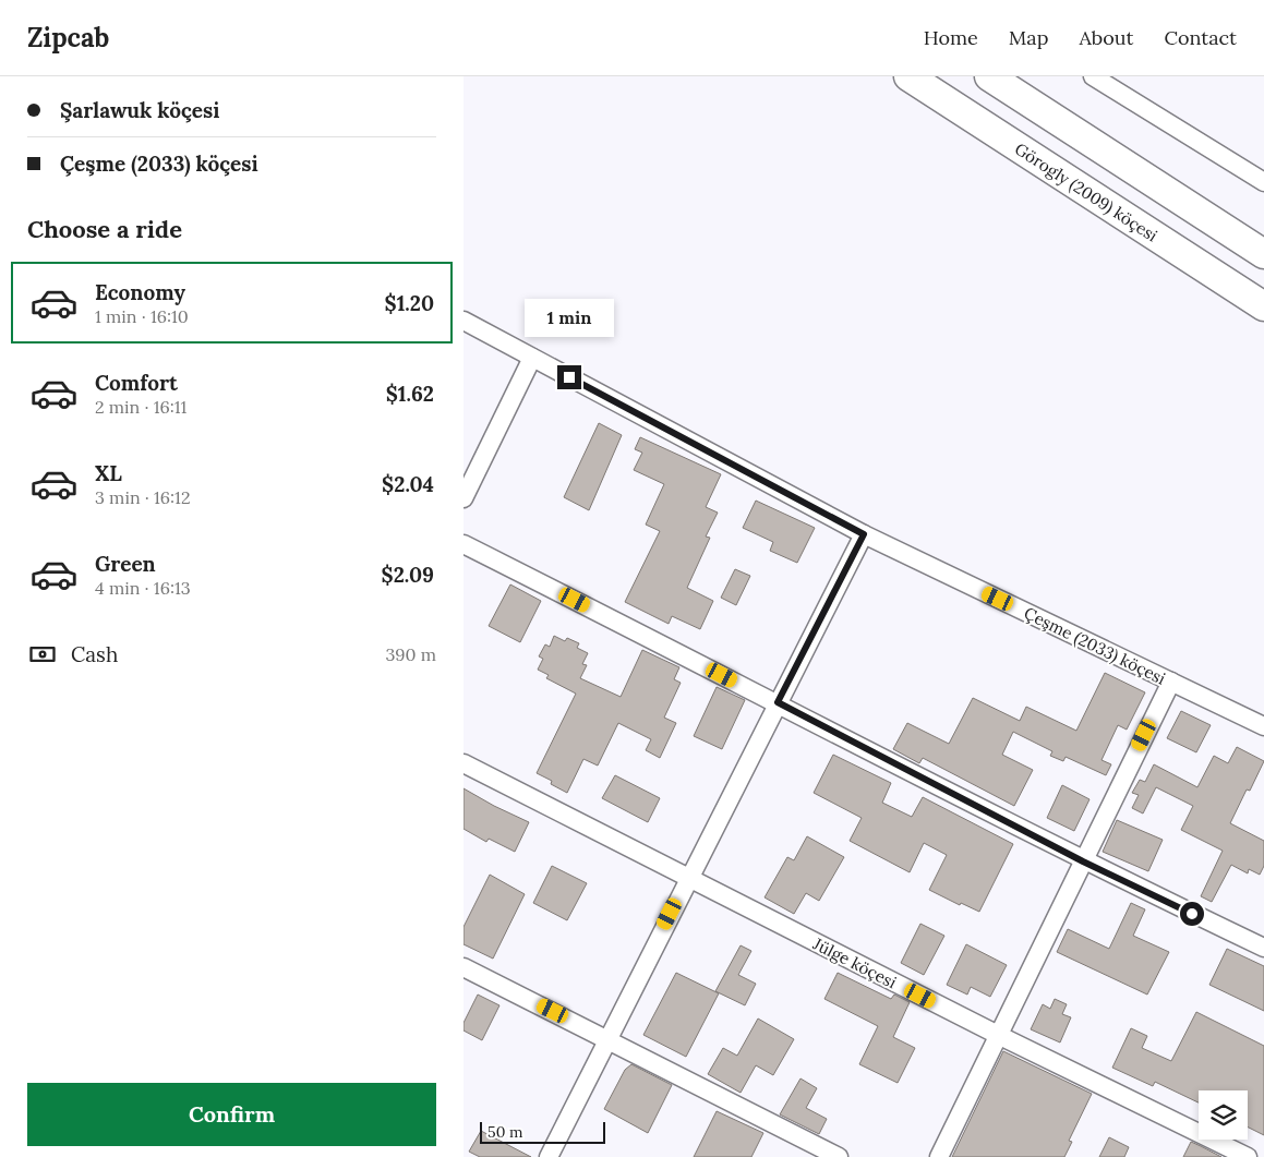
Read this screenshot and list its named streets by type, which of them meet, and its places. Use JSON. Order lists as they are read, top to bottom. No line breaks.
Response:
{"streets":{"main road":["Görogly (2009) köçesi"],"street":["Çeşme (2033) köçesi","Jülge köçesi"]},"scale_bar":"50 m","page":{"header":"Zipcab","nav":["Home","Map","About","Contact"],"banner":["Şarlawuk köçesi","Çeşme (2033) köçesi"],"heading":"Choose a ride","list":[{"name":"Economy","note":"1 min · 16:10","value":"$1.20"},{"name":"Comfort","note":"2 min · 16:11","value":"$1.62"},{"name":"XL","note":"3 min · 16:12","value":"$2.04"},{"name":"Green","note":"4 min · 16:13","value":"$2.09"}],"bubble":"1 min","pay":["Cash","390 m"],"buttons":"Confirm","scale":"50 m"}}
